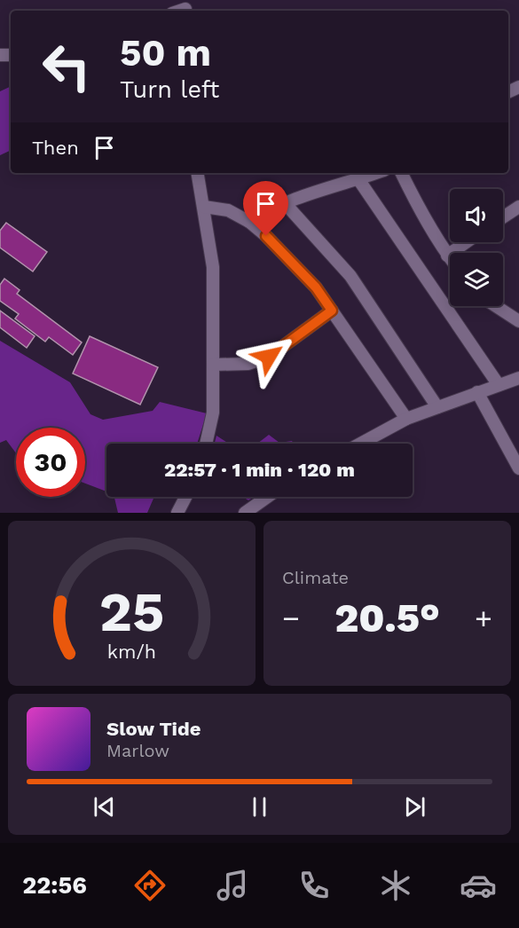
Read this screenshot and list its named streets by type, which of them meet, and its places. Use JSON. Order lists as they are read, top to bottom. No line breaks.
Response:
{"page":{"turn":["50 m","Turn left"],"then":"Then","limit":"30","trip":"22:57 · 1 min · 120 m","tile":"Climate","heat":["−","20.5°","+"],"song":["Slow Tide","Marlow"],"tabs":"22:56","gauge":["25","km/h"]}}
